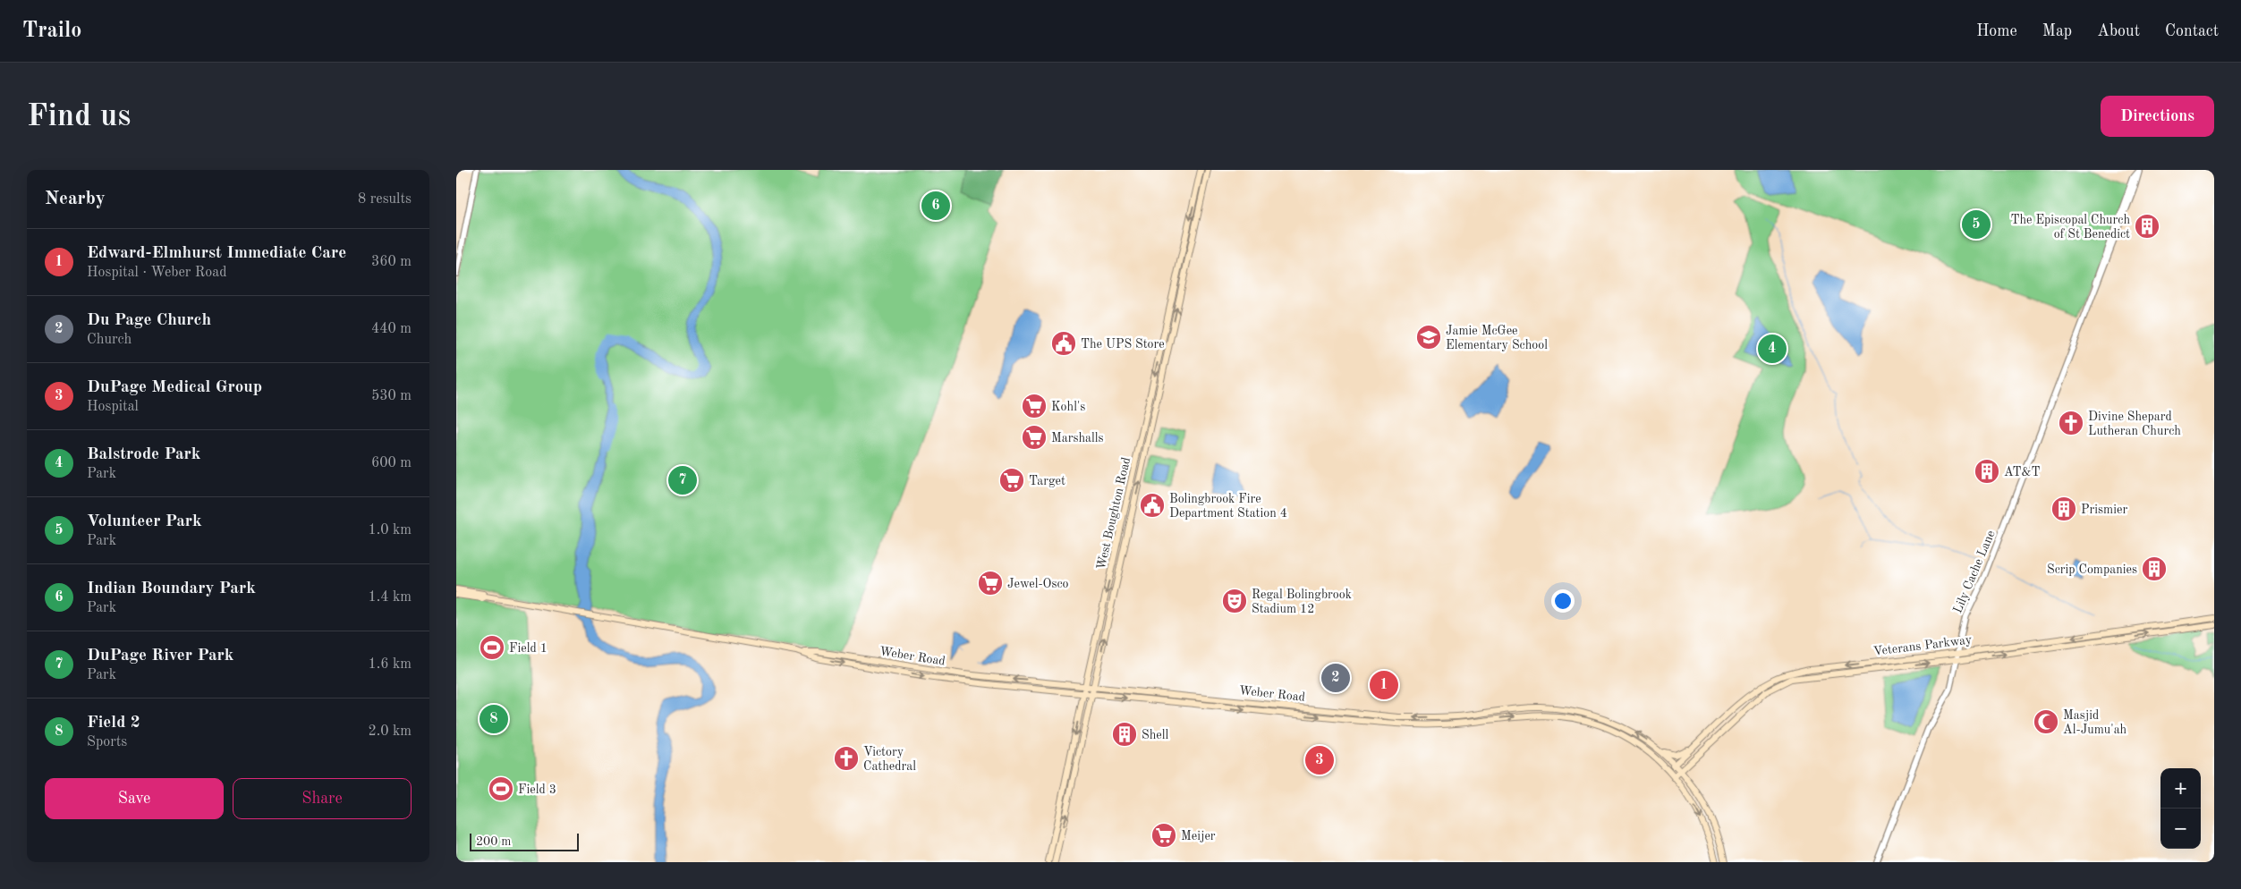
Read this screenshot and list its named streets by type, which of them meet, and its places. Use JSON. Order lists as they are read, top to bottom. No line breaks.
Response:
{"streets":{"main road":["West Boughton Road","Veterans Parkway","Weber Road"],"street":["Lily Cache Lane"]},"crossings":[["West Boughton Road","Weber Road"],["Lily Cache Lane","Veterans Parkway"],["Veterans Parkway","Weber Road"]],"places":{"building":["The Episcopal Church of St Benedict","AT&T","Prismier","Scrip Companies","Shell"],"school or university":["Jamie McGee Elementary School"],"public building":["The UPS Store","Bolingbrook Fire Department Station 4"],"supermarket":["Kohl's","Marshalls","Target","Jewel-Osco","Meijer"],"church":["Divine Shepard Lutheran Church","Victory Cathedral"],"theatre":["Regal Bolingbrook Stadium 12"],"sports":["Field 1","Field 3"],"mosque":["Masjid Al-Jumu'ah"]},"scale_bar":"200 m","page":{"header":"Trailo","nav":["Home","Map","About","Contact"],"buttons":["Directions",["Save","Share"]],"title":"Find us","heading":["Nearby","8 results"],"pins":["6","5","4","7","2","1","8","3"],"list":[{"mark":"1","name":"Edward-Elmhurst Immediate Care","note":"Hospital · Weber Road","value":"360 m"},{"mark":"2","name":"Du Page Church","note":"Church","value":"440 m"},{"mark":"3","name":"DuPage Medical Group","note":"Hospital","value":"530 m"},{"mark":"4","name":"Balstrode Park","note":"Park","value":"600 m"},{"mark":"5","name":"Volunteer Park","note":"Park","value":"1.0 km"},{"mark":"6","name":"Indian Boundary Park","note":"Park","value":"1.4 km"},{"mark":"7","name":"DuPage River Park","note":"Park","value":"1.6 km"},{"mark":"8","name":"Field 2","note":"Sports","value":"2.0 km"}],"map_buttons":["+","−"],"scale":"200 m"}}
